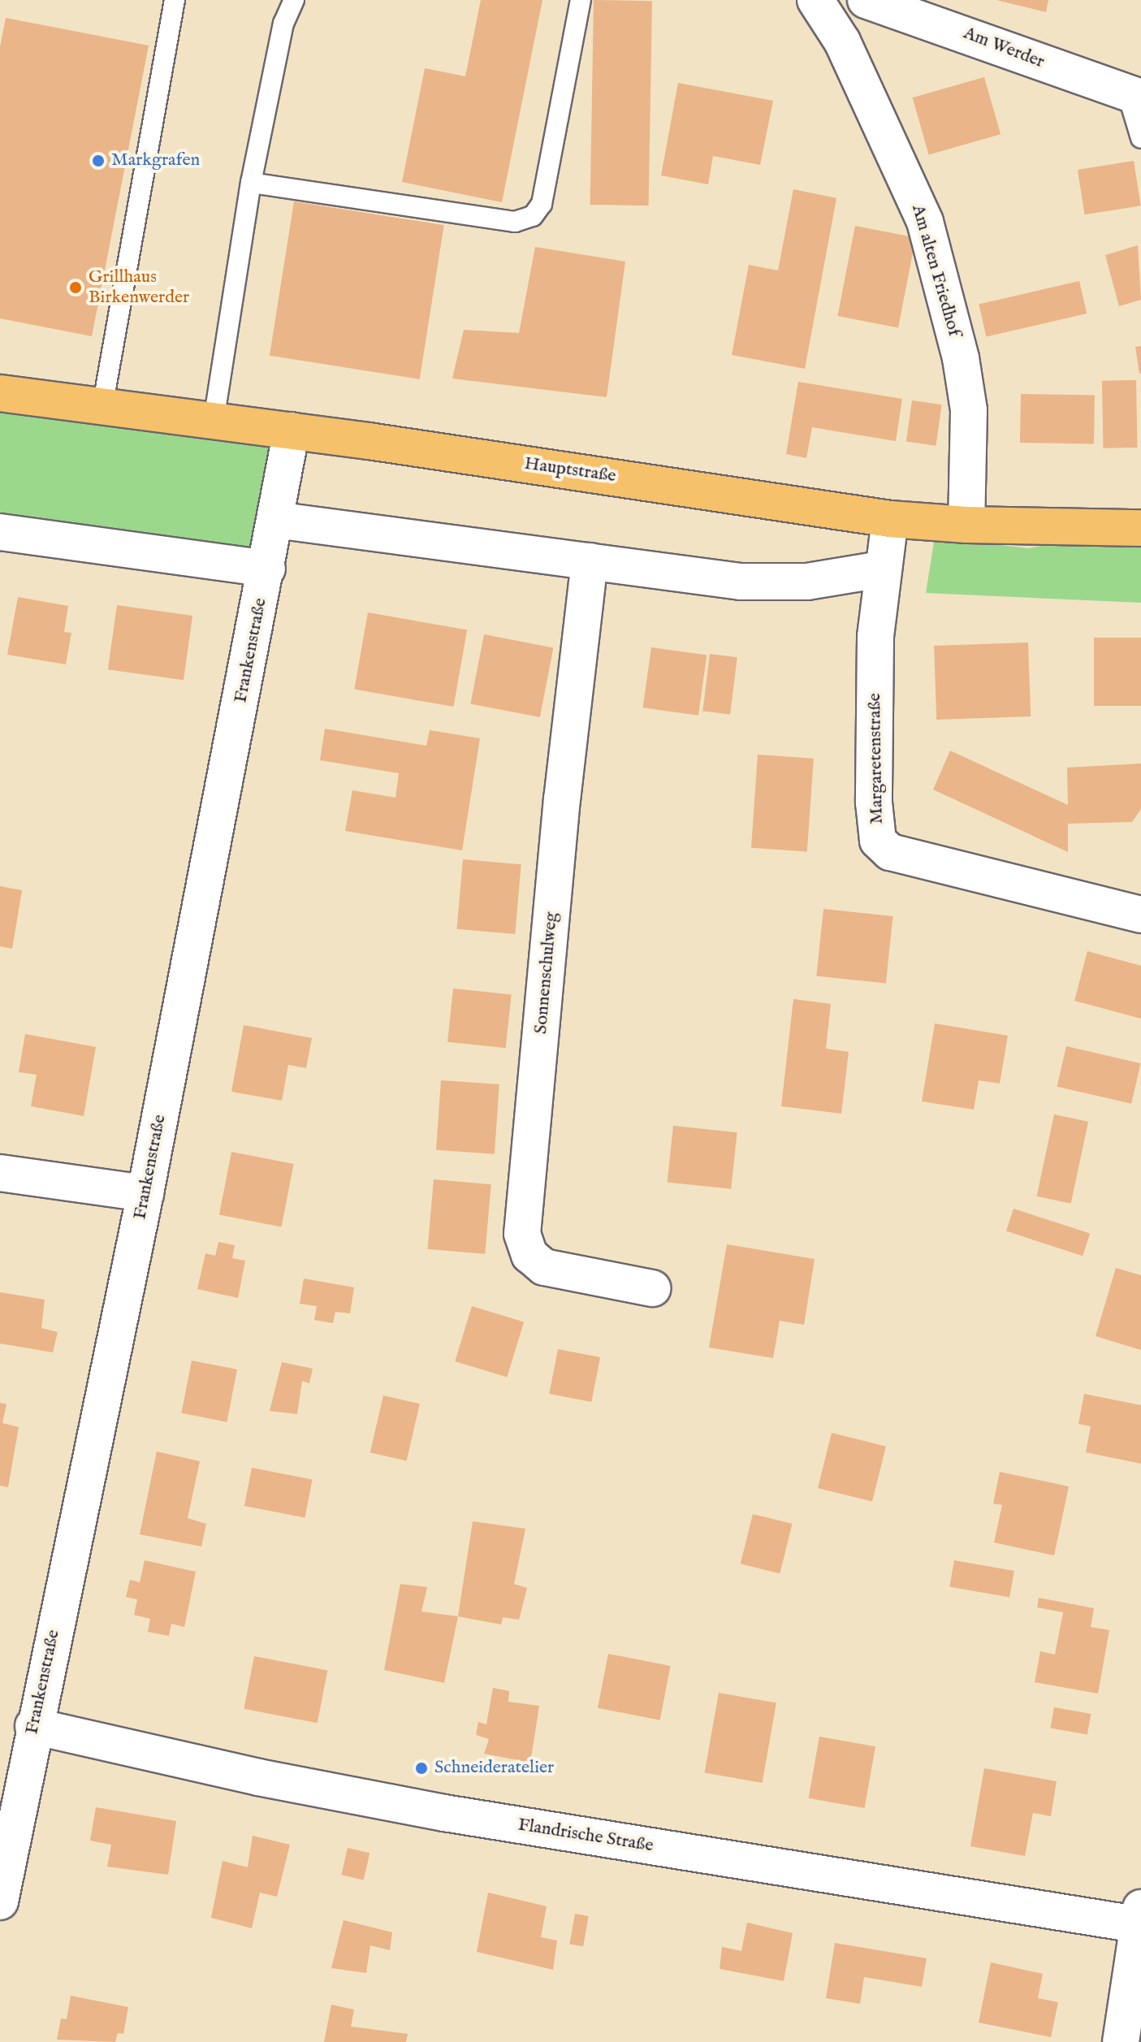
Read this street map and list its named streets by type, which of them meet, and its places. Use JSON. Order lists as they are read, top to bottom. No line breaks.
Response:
{"streets":{"main road":["Hauptstraße"],"street":["Am Werder","Am alten Friedhof","Frankenstraße","Margaretenstraße","Sonnenschulweg","Flandrische Straße"]},"crossings":[["Am alten Friedhof","Hauptstraße"],["Hauptstraße","Frankenstraße"],["Hauptstraße","Margaretenstraße"],["Frankenstraße","Flandrische Straße"]],"places":["Markgrafen","Grillhaus Birkenwerder","Schneideratelier"]}
